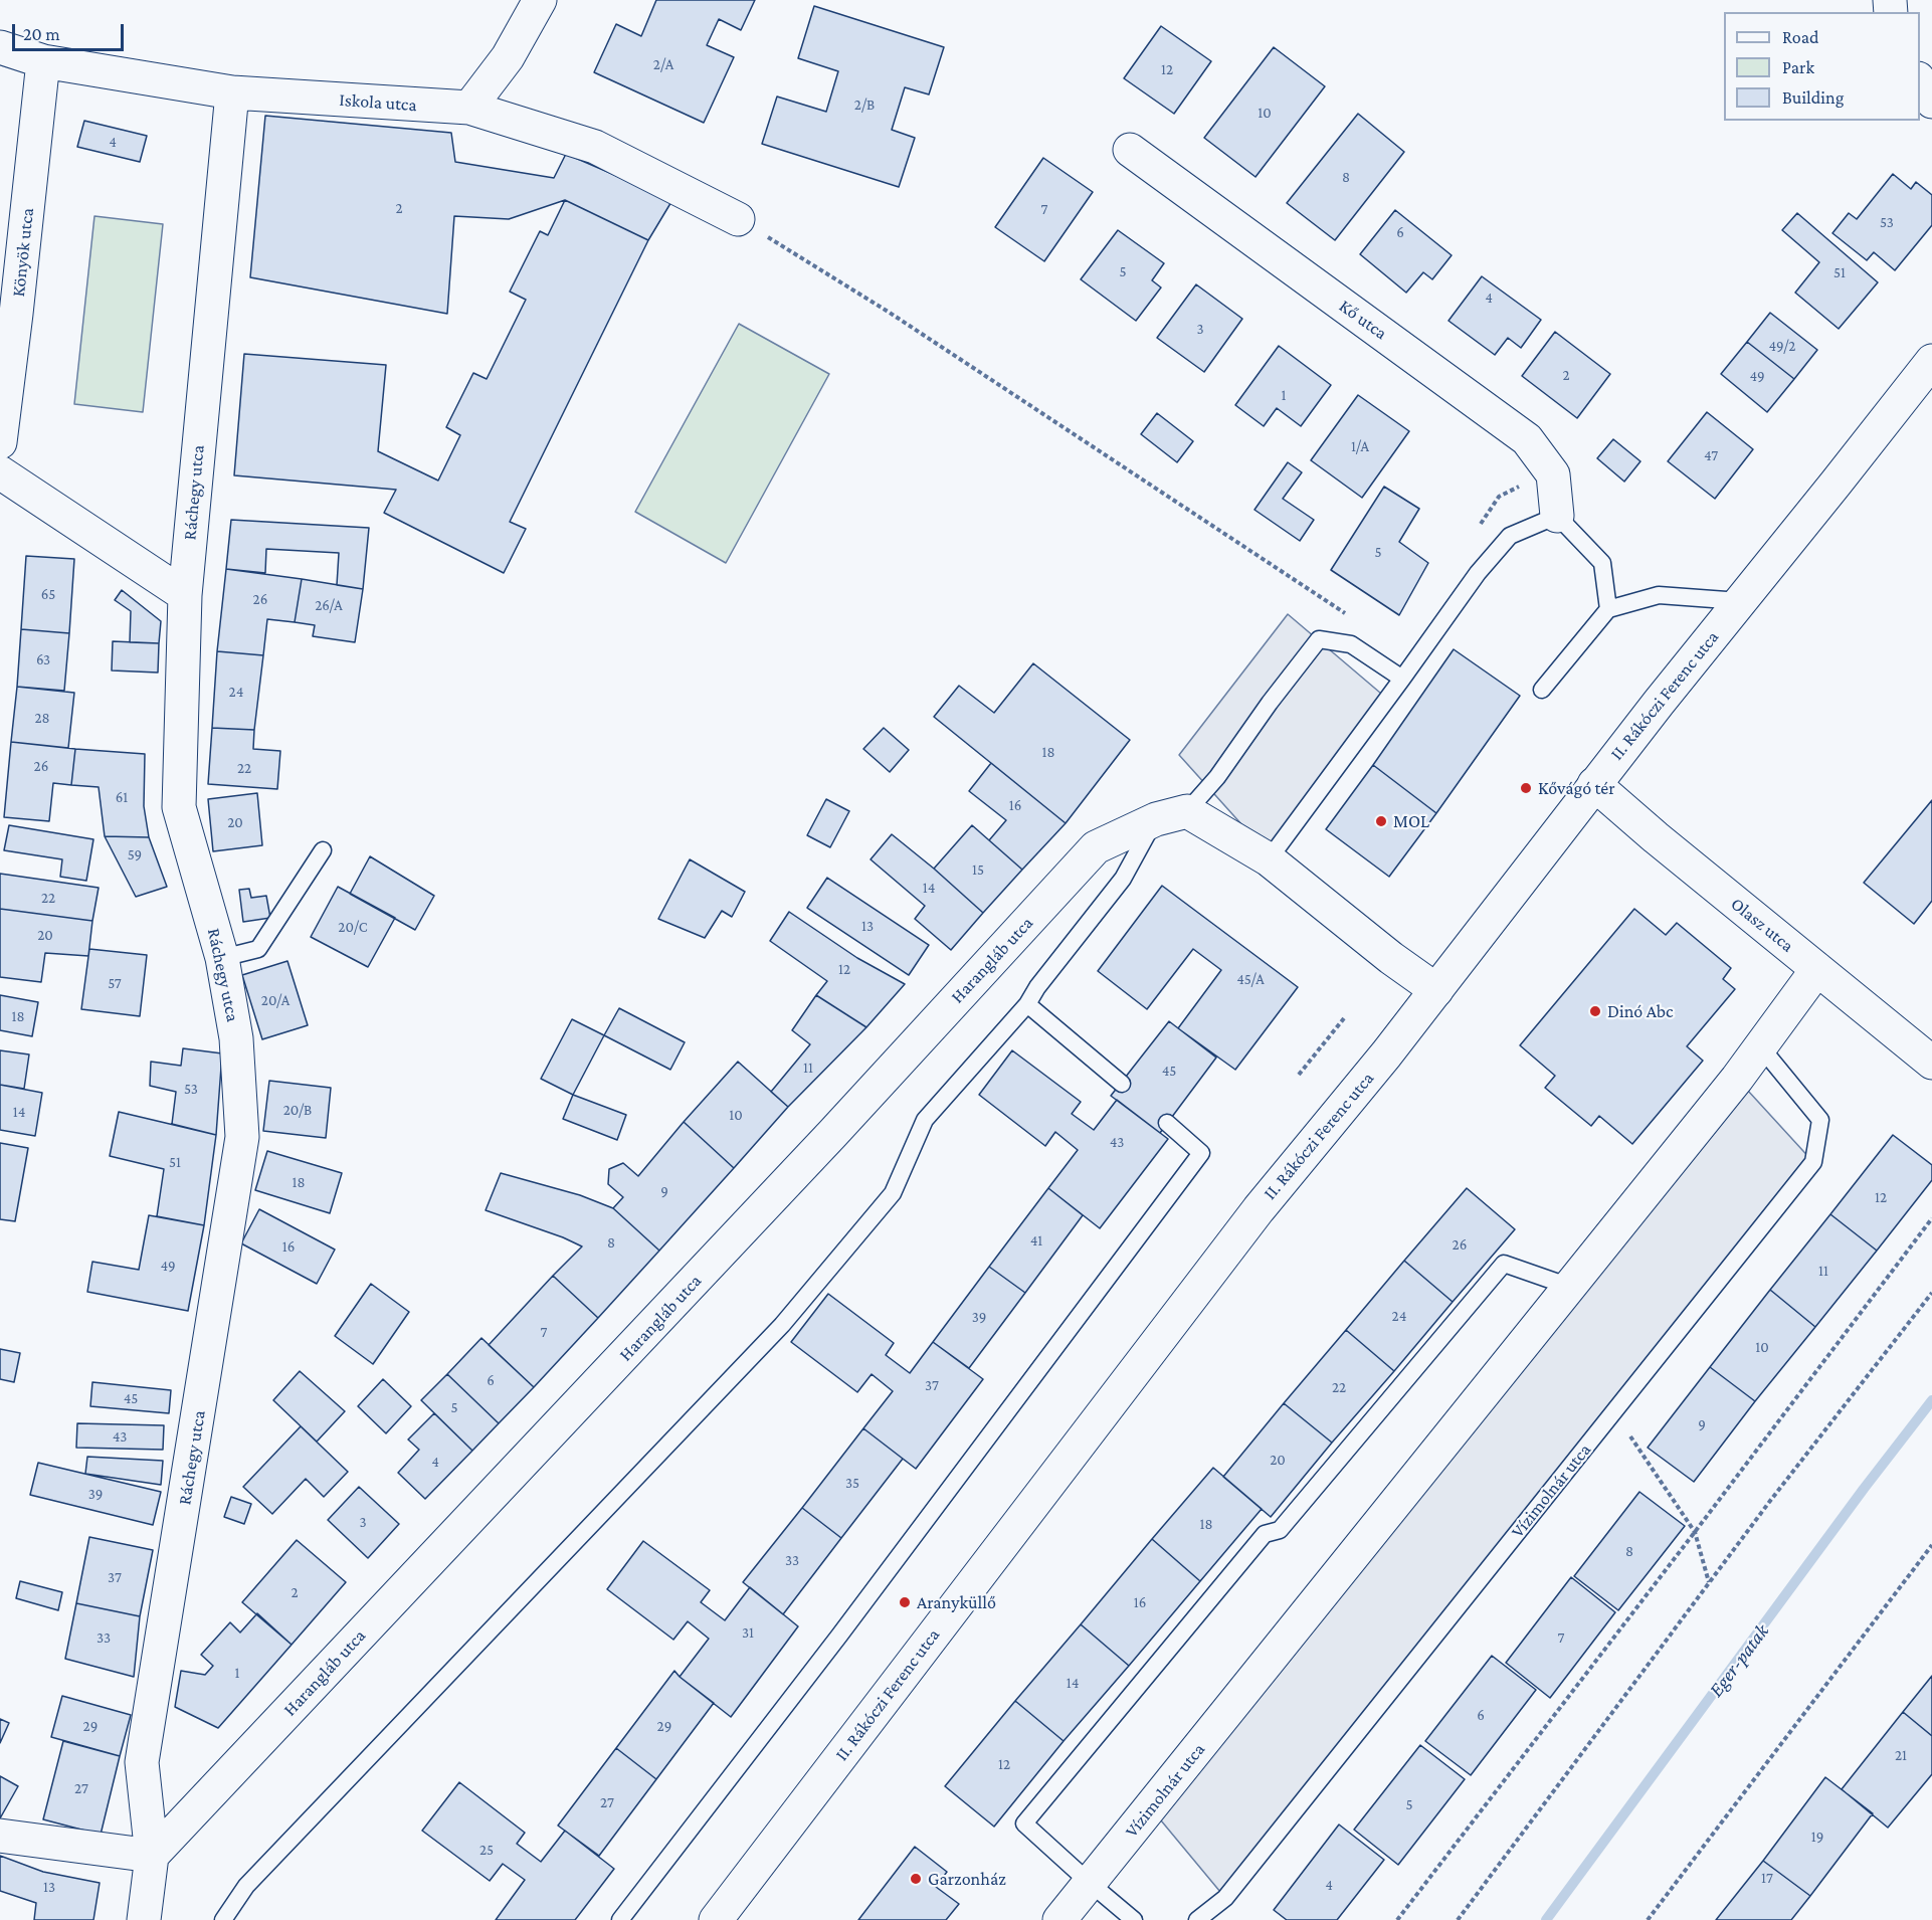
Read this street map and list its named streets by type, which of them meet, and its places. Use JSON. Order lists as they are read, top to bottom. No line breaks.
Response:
{"streets":{"street":["Iskola utca","Könyök utca","Kő utca","Ráchegy utca","II. Rákóczi Ferenc utca","Olasz utca","Harangláb utca","Vízimolnár utca"]},"crossings":[["Iskola utca","Könyök utca"],["Iskola utca","Ráchegy utca"],["Ráchegy utca","Harangláb utca"],["II. Rákóczi Ferenc utca","Olasz utca"],["Olasz utca","Vízimolnár utca"]],"water":["Eger-patak"],"places":["Kővágó tér","MOL","Dinó Abc","Aranyküllő","Garzonház"],"house_numbers":["2/A","12","2/B","10","4","8","2","7","53","6","5","51","4","3","49/2","2","49","1","1/A","47","5","65","26","26/A","63","24","28","18","26","22","61","16","20","59","15","14","22","13","20/C","20","12","45/A","57","20/A","18","11","45","53","20/B","14","10","43","51","18","9","12","41","8","26","16","49","11","24","39","7","10","6","37","22","45","5","9","43","20","4","35","39","3","18","8","33","37","2","16","31","33","7","1","14","6","29","29","21","12","27","27","5","19","25","17","4","13"],"legend":["Road","Park","Building"],"scale_bar":"20 m"}
